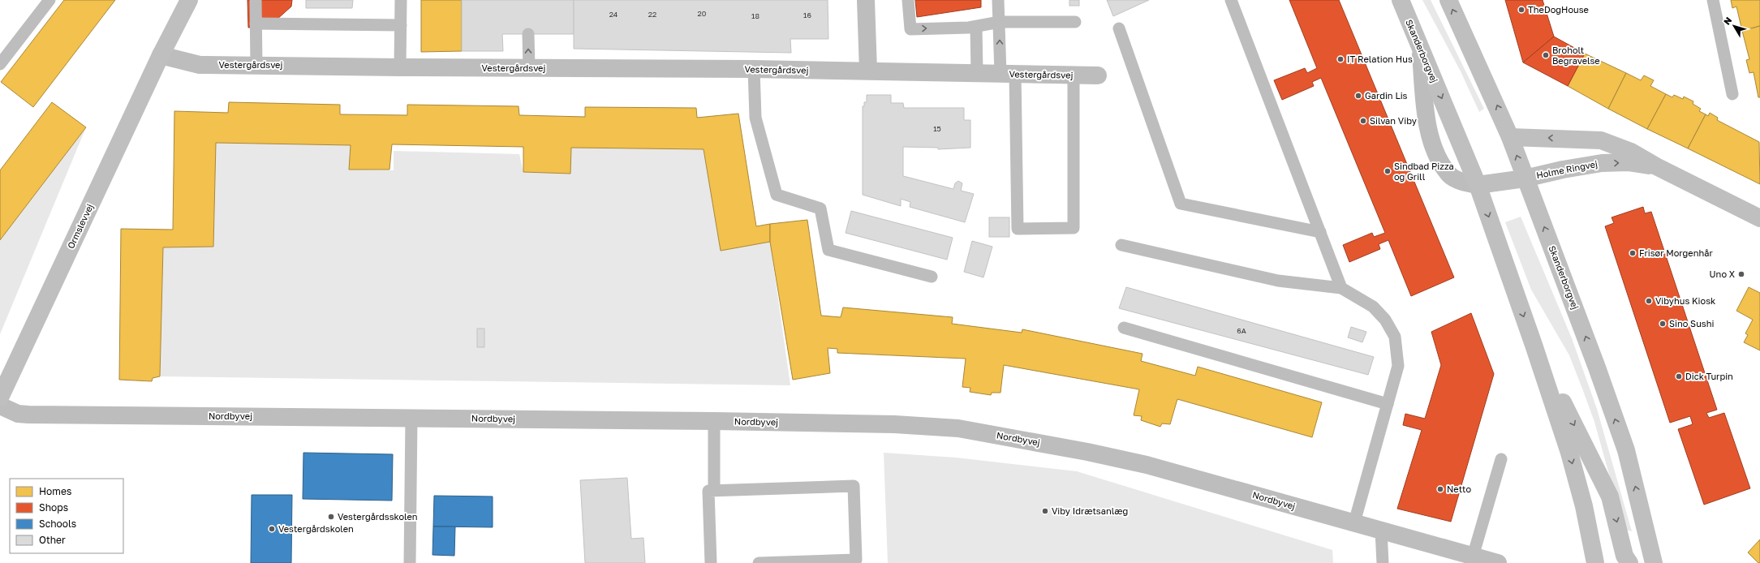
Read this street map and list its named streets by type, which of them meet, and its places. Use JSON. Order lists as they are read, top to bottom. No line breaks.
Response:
{"streets":{"main road":["Skanderborgvej","Holme Ringvej","Ormslevvej"],"street":["Vestergårdsvej","Nordbyvej"]},"crossings":[["Skanderborgvej","Holme Ringvej"],["Vestergårdsvej","Ormslevvej"]],"places":["TheDogHouse","Broholt Begravelse","IT Relation Hus","Gardin Lis","Silvan Viby","Sindbad Pizza og Grill","Frisør Morgenhår","Uno X","Vibyhus Kiosk","Sino Sushi","Dick Turpin","Netto","Viby Idrætsanlæg","Vestergårdsskolen","Vestergårdskolen"],"house_numbers":["20","24","22","16","18","15","6A"],"legend":["Homes","Shops","Schools","Other"],"north":"top left"}
